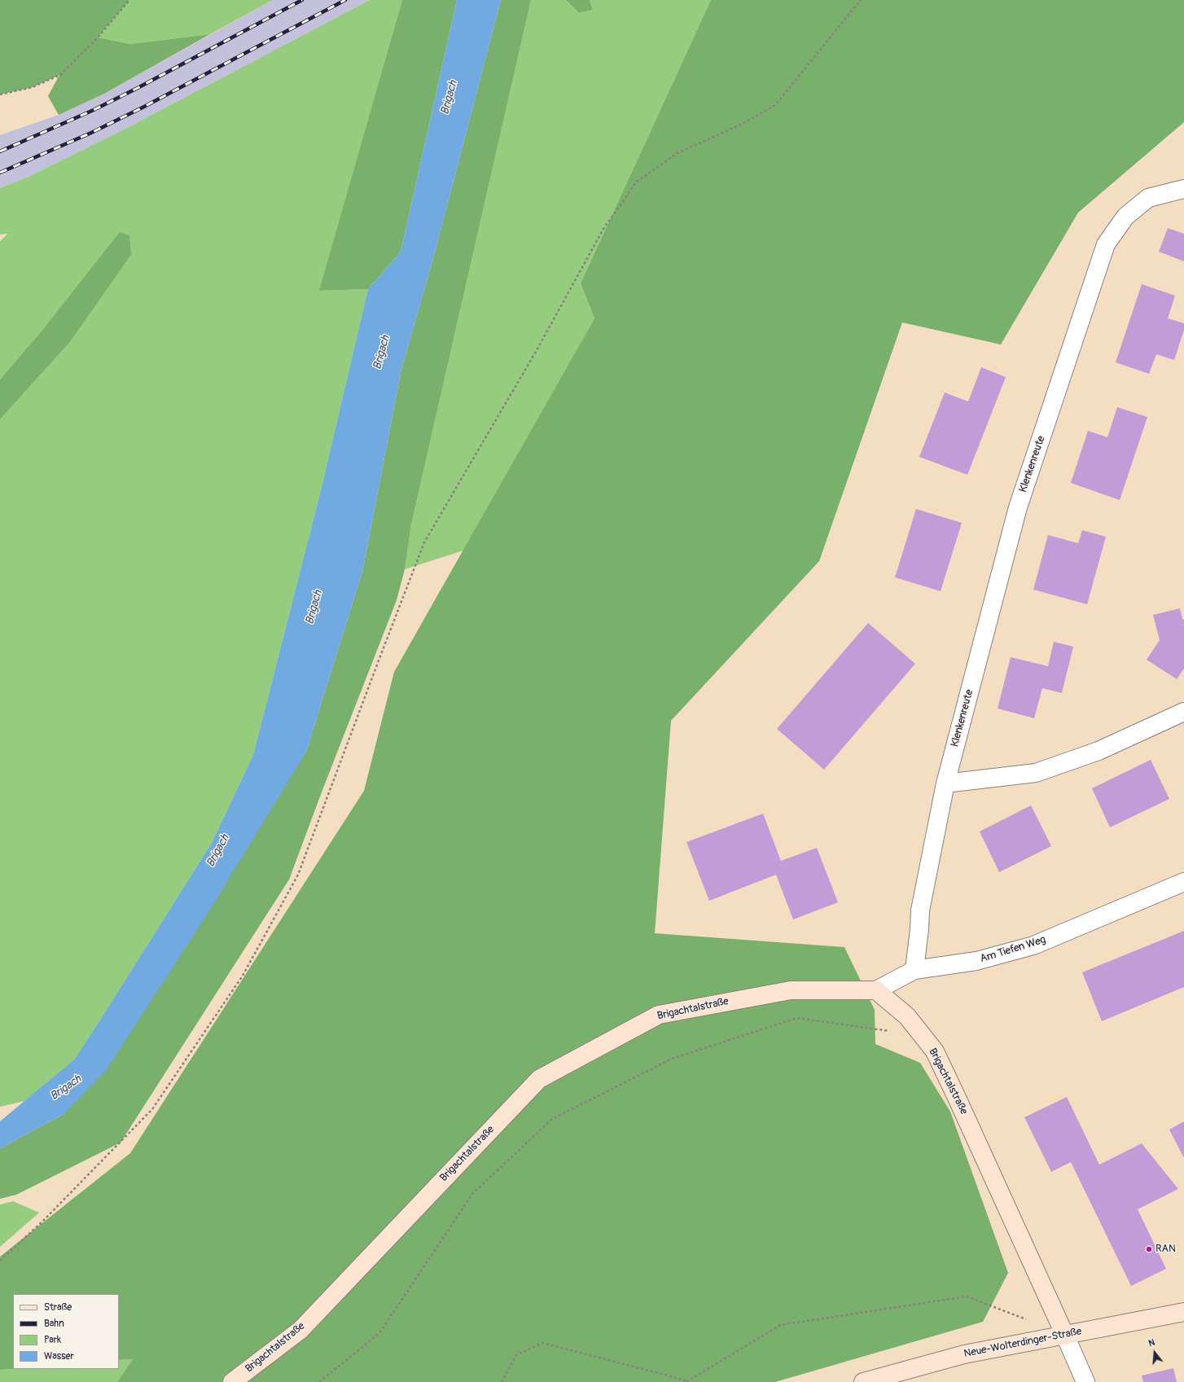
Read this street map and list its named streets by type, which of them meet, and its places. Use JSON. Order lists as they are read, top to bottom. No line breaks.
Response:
{"streets":{"street":["Klenkenreute","Am Tiefen Weg","Brigachtalstraße","Neue-Wolterdinger-Straße"]},"crossings":[["Klenkenreute","Am Tiefen Weg"],["Am Tiefen Weg","Brigachtalstraße"],["Brigachtalstraße","Neue-Wolterdinger-Straße"]],"water":["Brigach"],"places":["RAN"],"legend":["Straße","Bahn","Park","Wasser"],"north":"top"}
